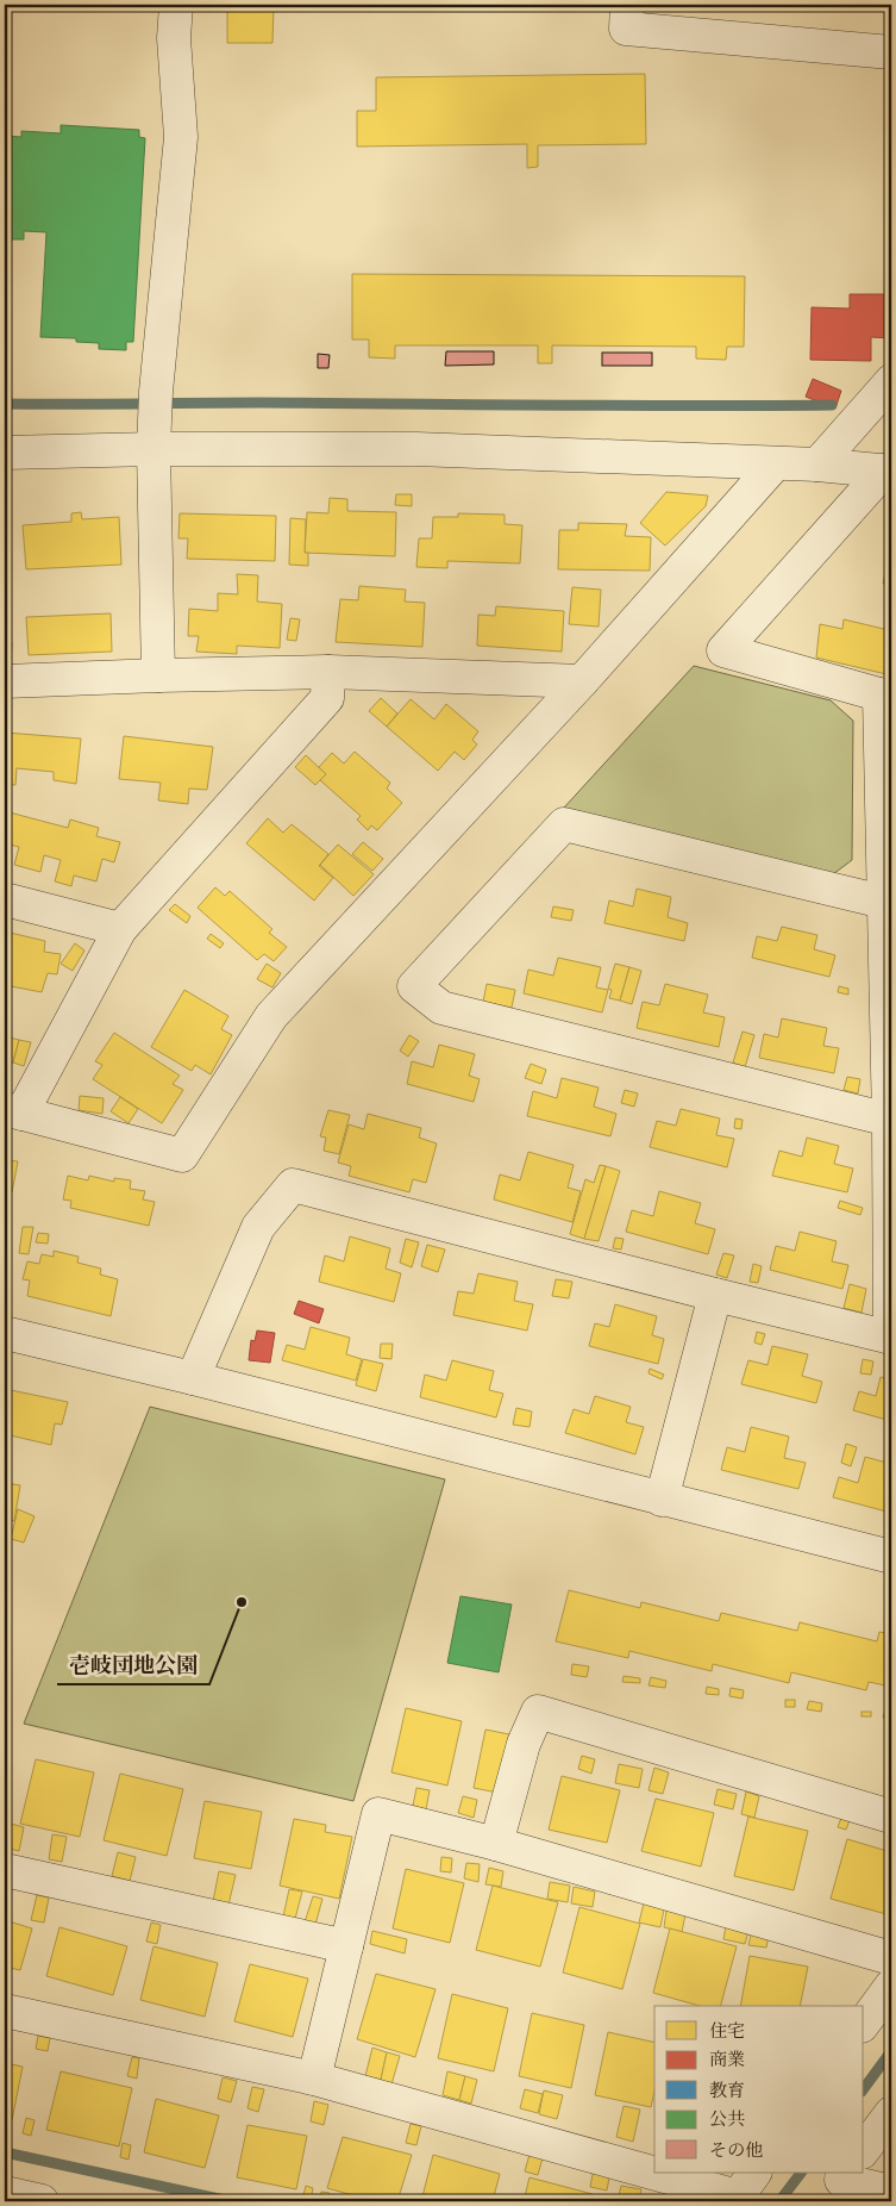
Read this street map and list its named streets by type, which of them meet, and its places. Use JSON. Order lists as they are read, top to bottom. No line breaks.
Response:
{"places":["壱岐団地公園"],"legend":["住宅","商業","教育","公共","その他"]}
